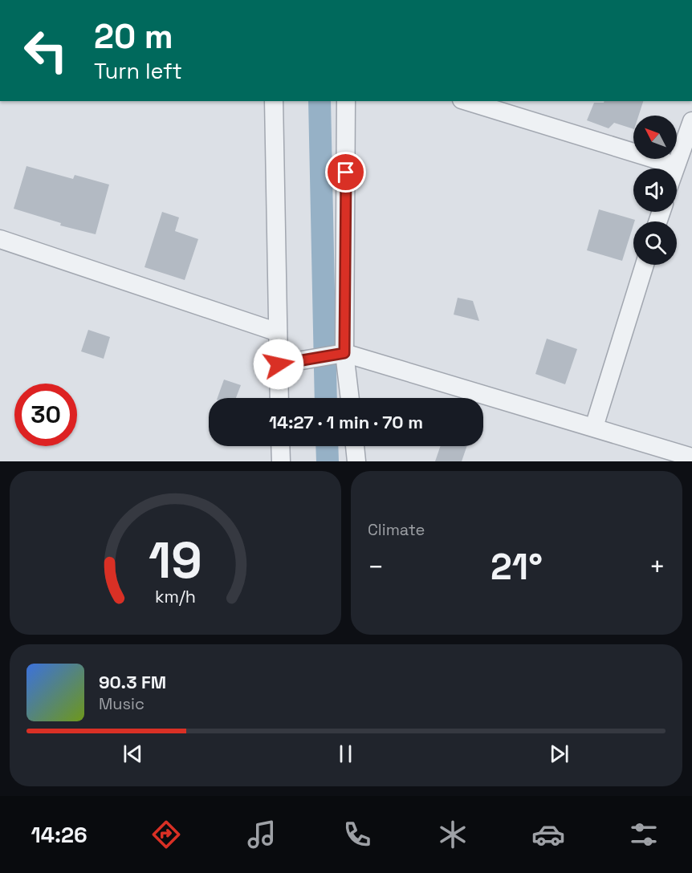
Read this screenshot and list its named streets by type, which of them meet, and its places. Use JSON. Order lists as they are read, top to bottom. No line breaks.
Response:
{"north":"top left","page":{"turn":["20 m","Turn left"],"limit":"30","trip":"14:27 · 1 min · 70 m","tile":"Climate","heat":["−","21°","+"],"song":["90.3 FM","Music"],"tabs":"14:26","gauge":["19","km/h"]}}
